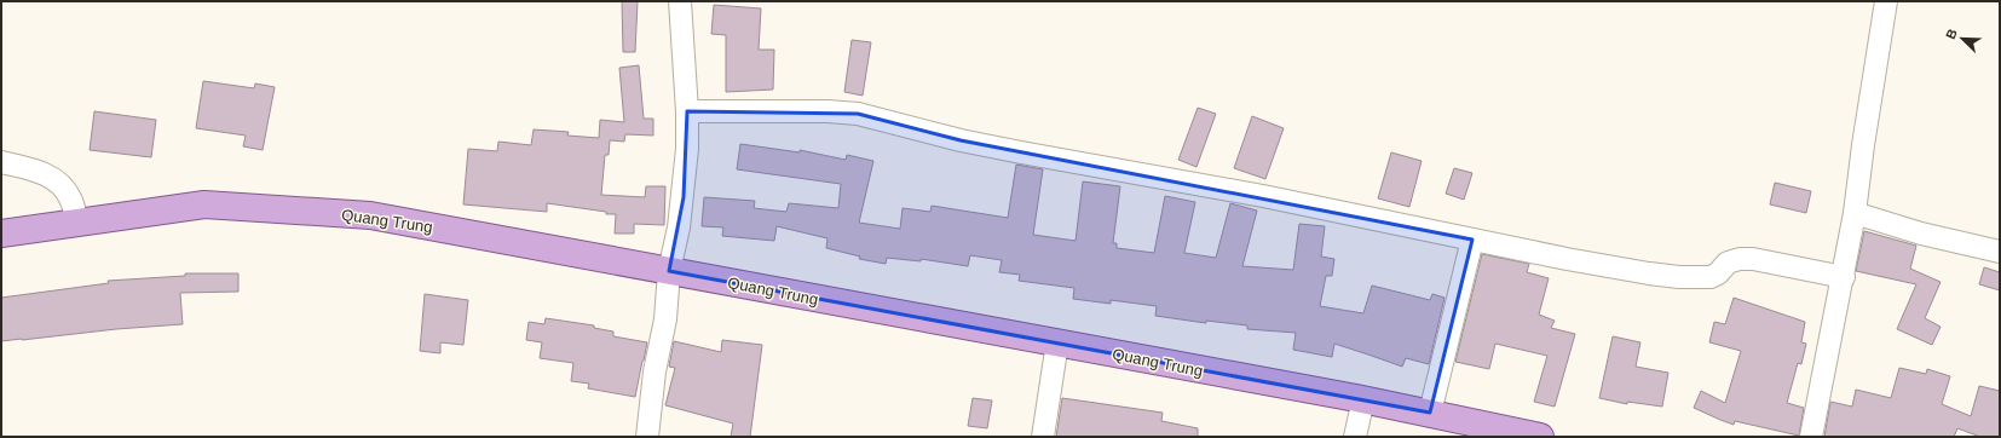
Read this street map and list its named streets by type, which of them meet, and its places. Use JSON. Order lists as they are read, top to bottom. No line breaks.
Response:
{"streets":{"main road":["Quang Trung"]},"north":"top left"}
